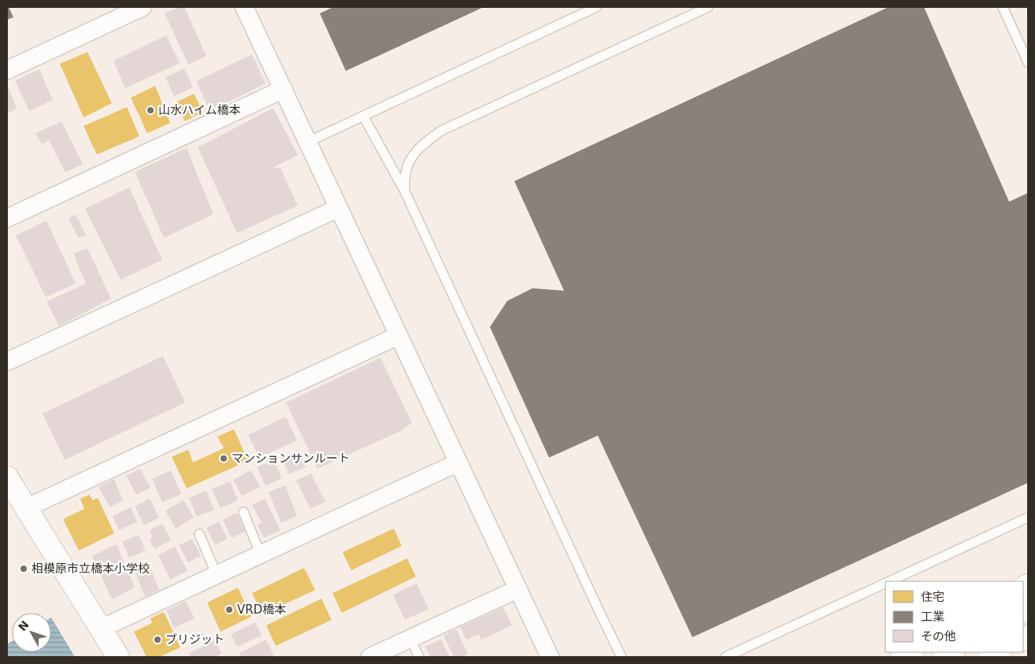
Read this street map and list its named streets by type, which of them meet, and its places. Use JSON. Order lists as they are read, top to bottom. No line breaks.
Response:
{"places":["山水ハイム橋本","マンションサンルート","相模原市立橋本小学校","VRD橋本","ブリジット"],"legend":["住宅","工業","その他"],"north":"top left"}
